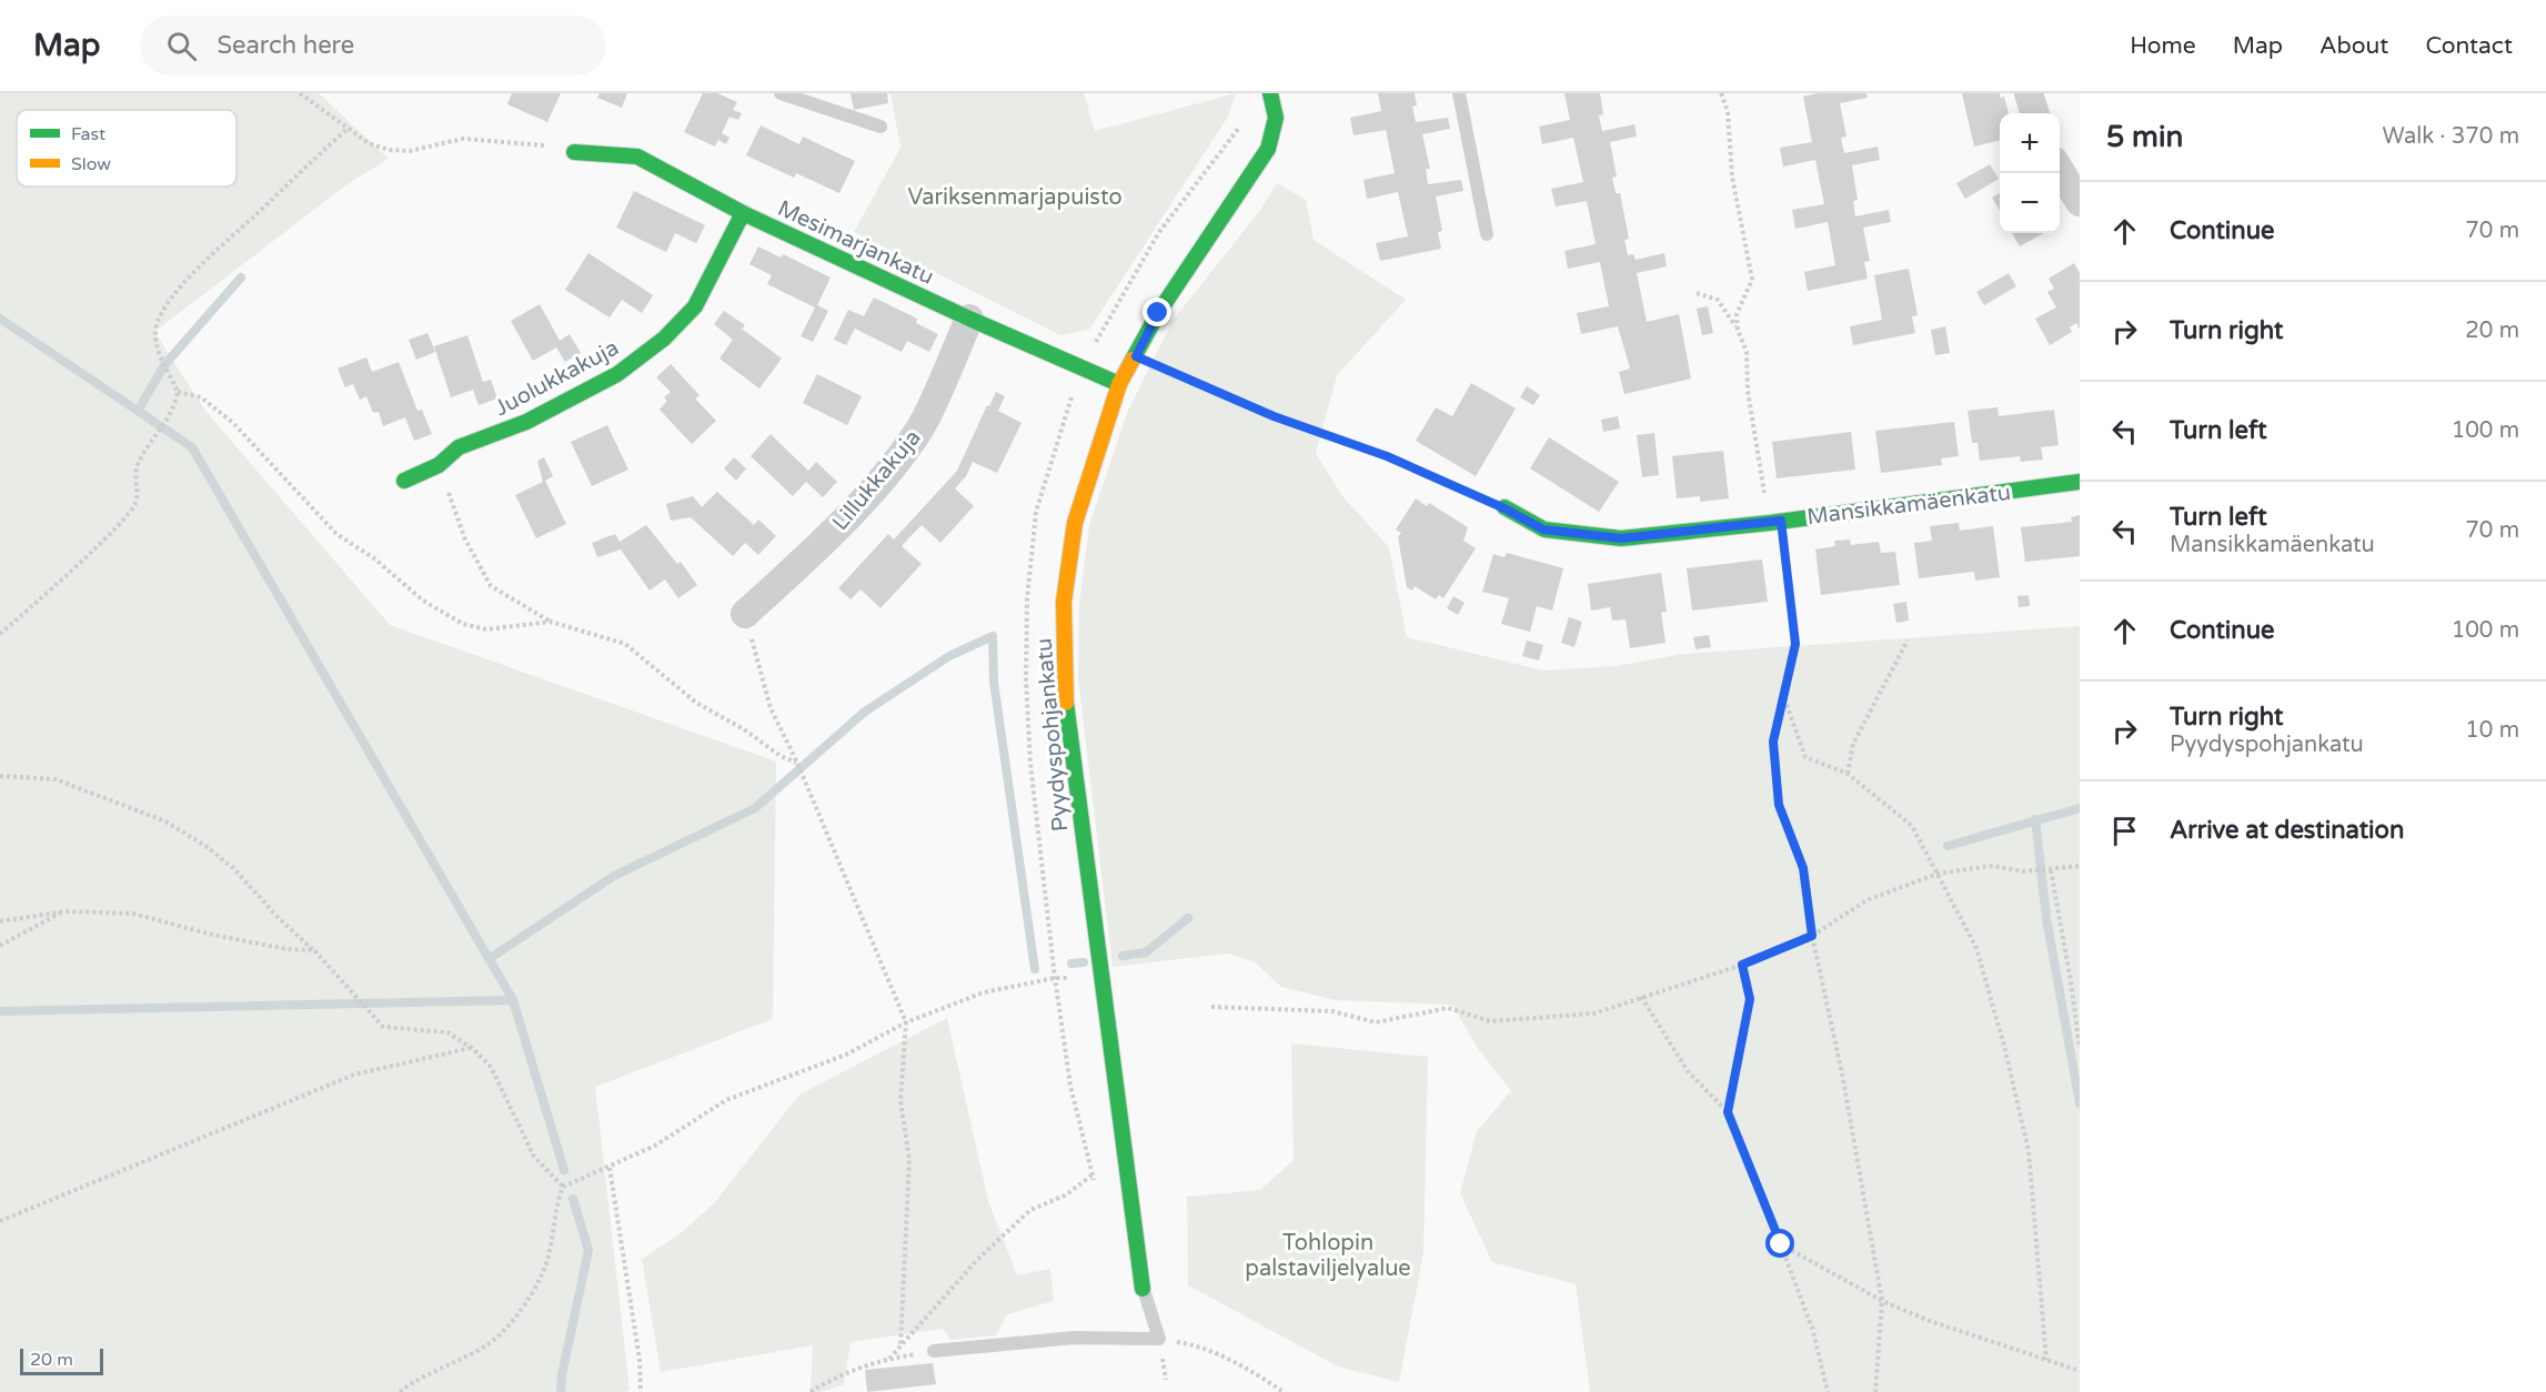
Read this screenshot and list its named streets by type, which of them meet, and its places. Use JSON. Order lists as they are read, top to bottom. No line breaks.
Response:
{"streets":{"street":["Mesimarjankatu","Juolukkakuja","Lillukkakuja","Mansikkamäenkatu","Pyydyspohjankatu"]},"crossings":[["Mesimarjankatu","Juolukkakuja"],["Mesimarjankatu","Lillukkakuja"],["Mesimarjankatu","Pyydyspohjankatu"]],"parks":["Variksenmarjapuisto","Tohlopin palstaviljelyalue"],"legend":["Fast","Slow"],"scale_bar":"20 m","page":{"header":"Map","search":"Search here","nav":["Home","Map","About","Contact"],"heading":["5 min","Walk · 370 m"],"map_buttons":["+","−"],"list":[["Continue","70 m"],["Turn right","20 m"],["Turn left","100 m"],["Turn left","Mansikkamäenkatu","70 m"],["Continue","100 m"],["Turn right","Pyydyspohjankatu","10 m"],"Arrive at destination"],"scale":"20 m"}}
